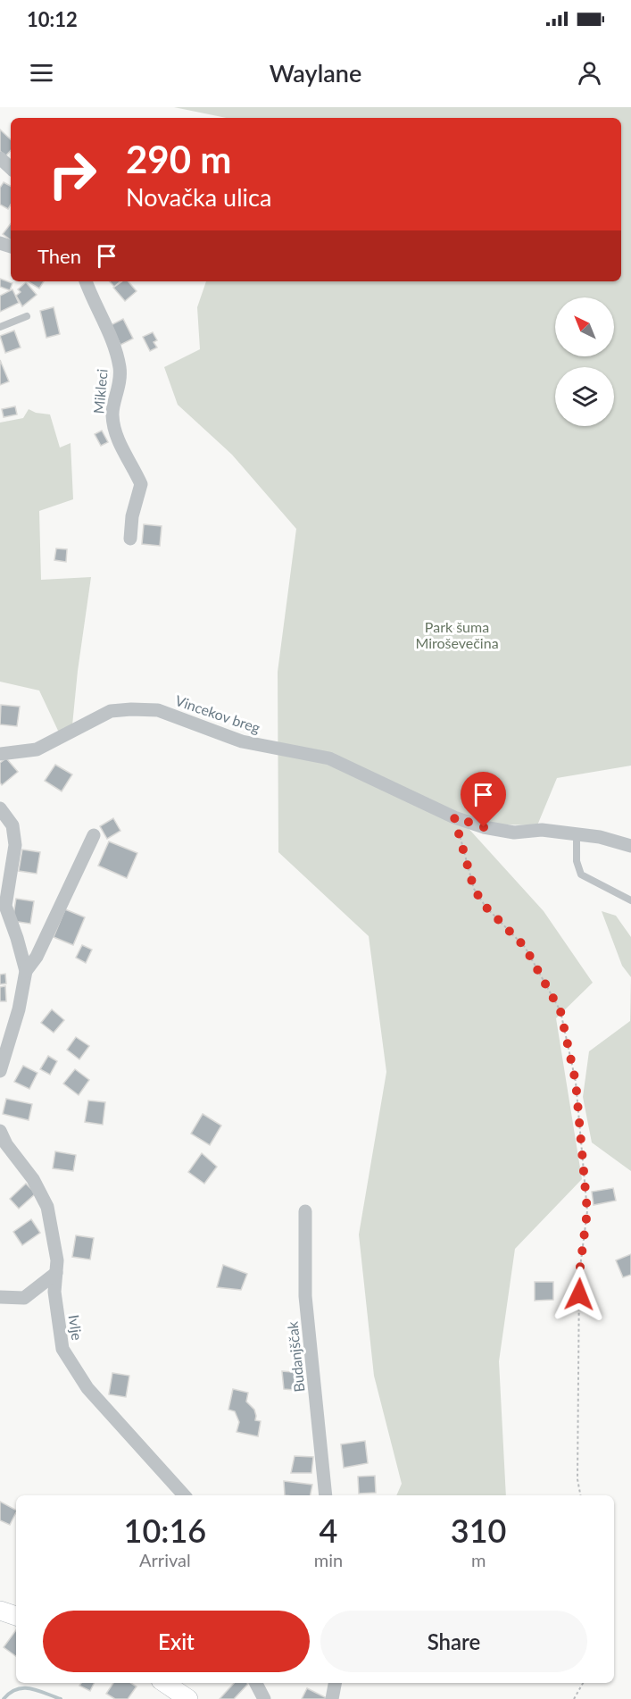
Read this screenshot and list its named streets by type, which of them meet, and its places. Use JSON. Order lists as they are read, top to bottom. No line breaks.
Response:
{"streets":{"street":["Mikleci","Vincekov breg","Ivlje","Budanjščak"]},"parks":["Park šuma Miroševečina"],"north":"top left","page":{"status":"10:12","header":"Waylane","turn":["290 m","Novačka ulica"],"then":"Then","eta":["10:16","Arrival","4","min","310","m"],"buttons":["Exit","Share"]}}
